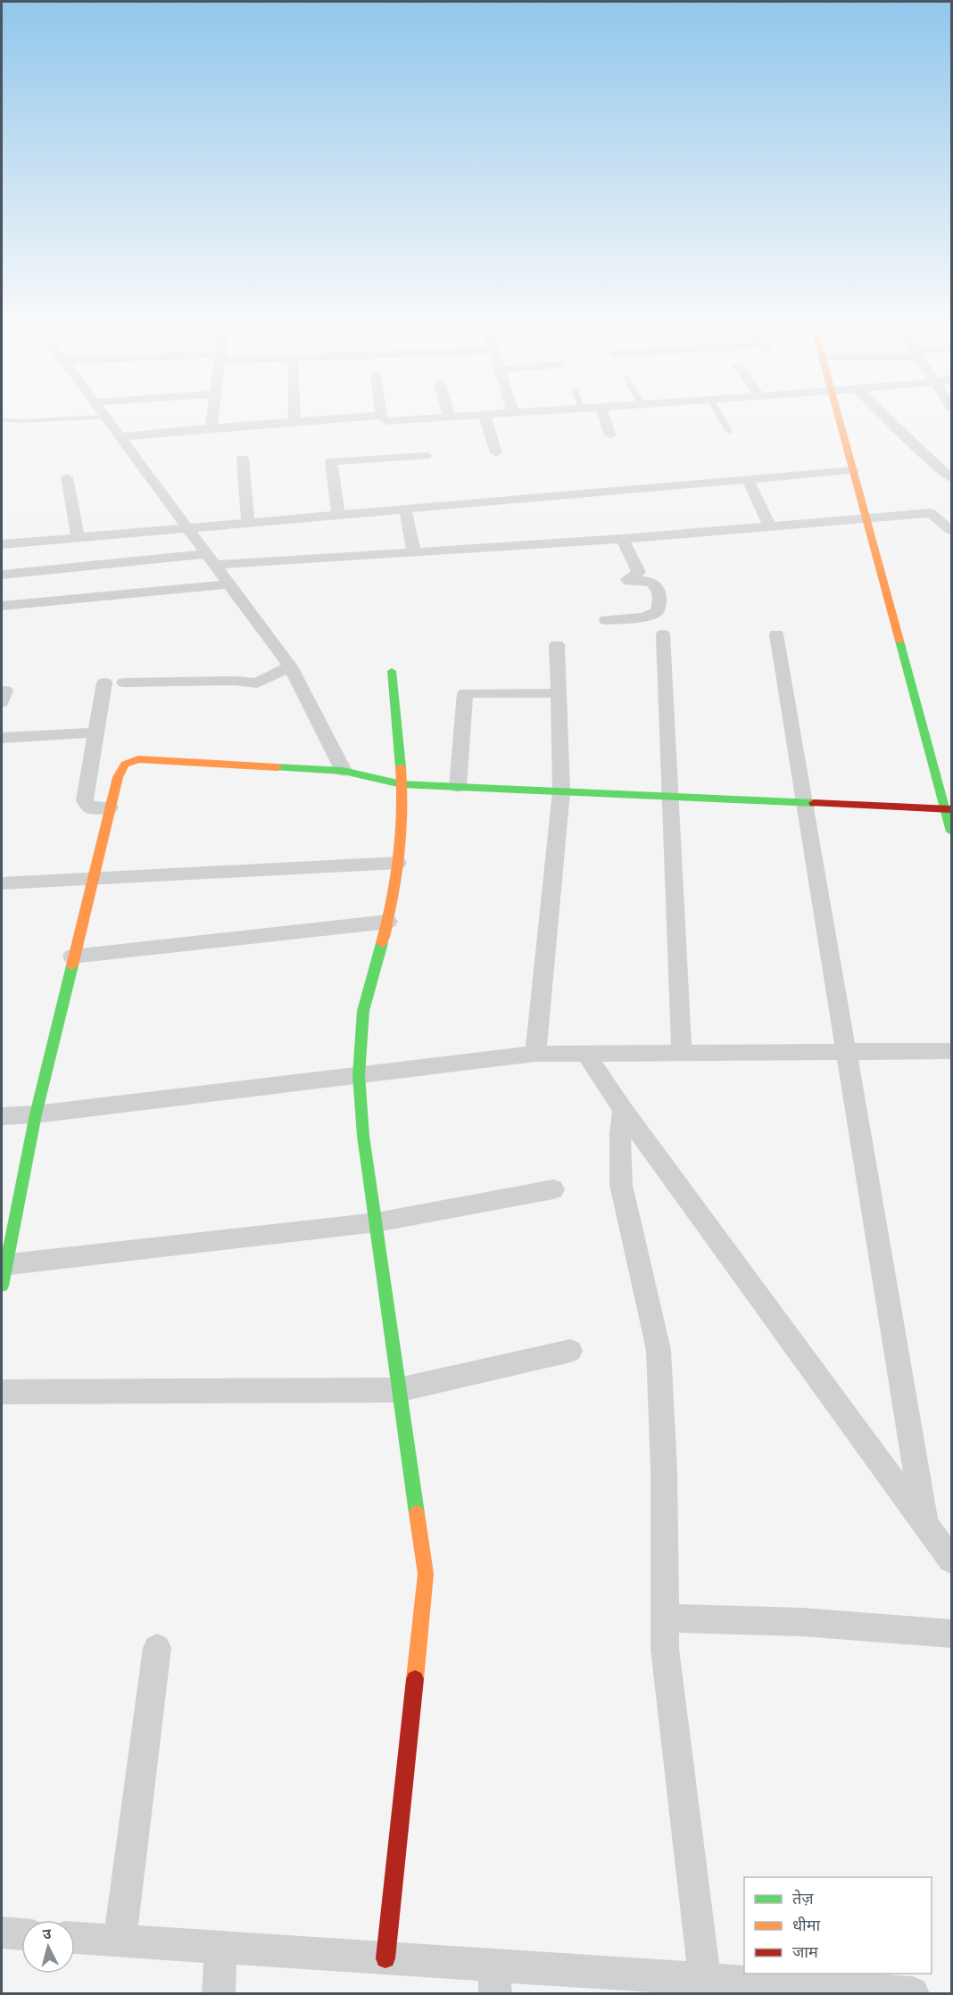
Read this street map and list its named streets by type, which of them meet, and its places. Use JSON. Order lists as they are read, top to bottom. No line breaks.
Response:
{"legend":["तेज़","धीमा","जाम"],"north":"top"}
